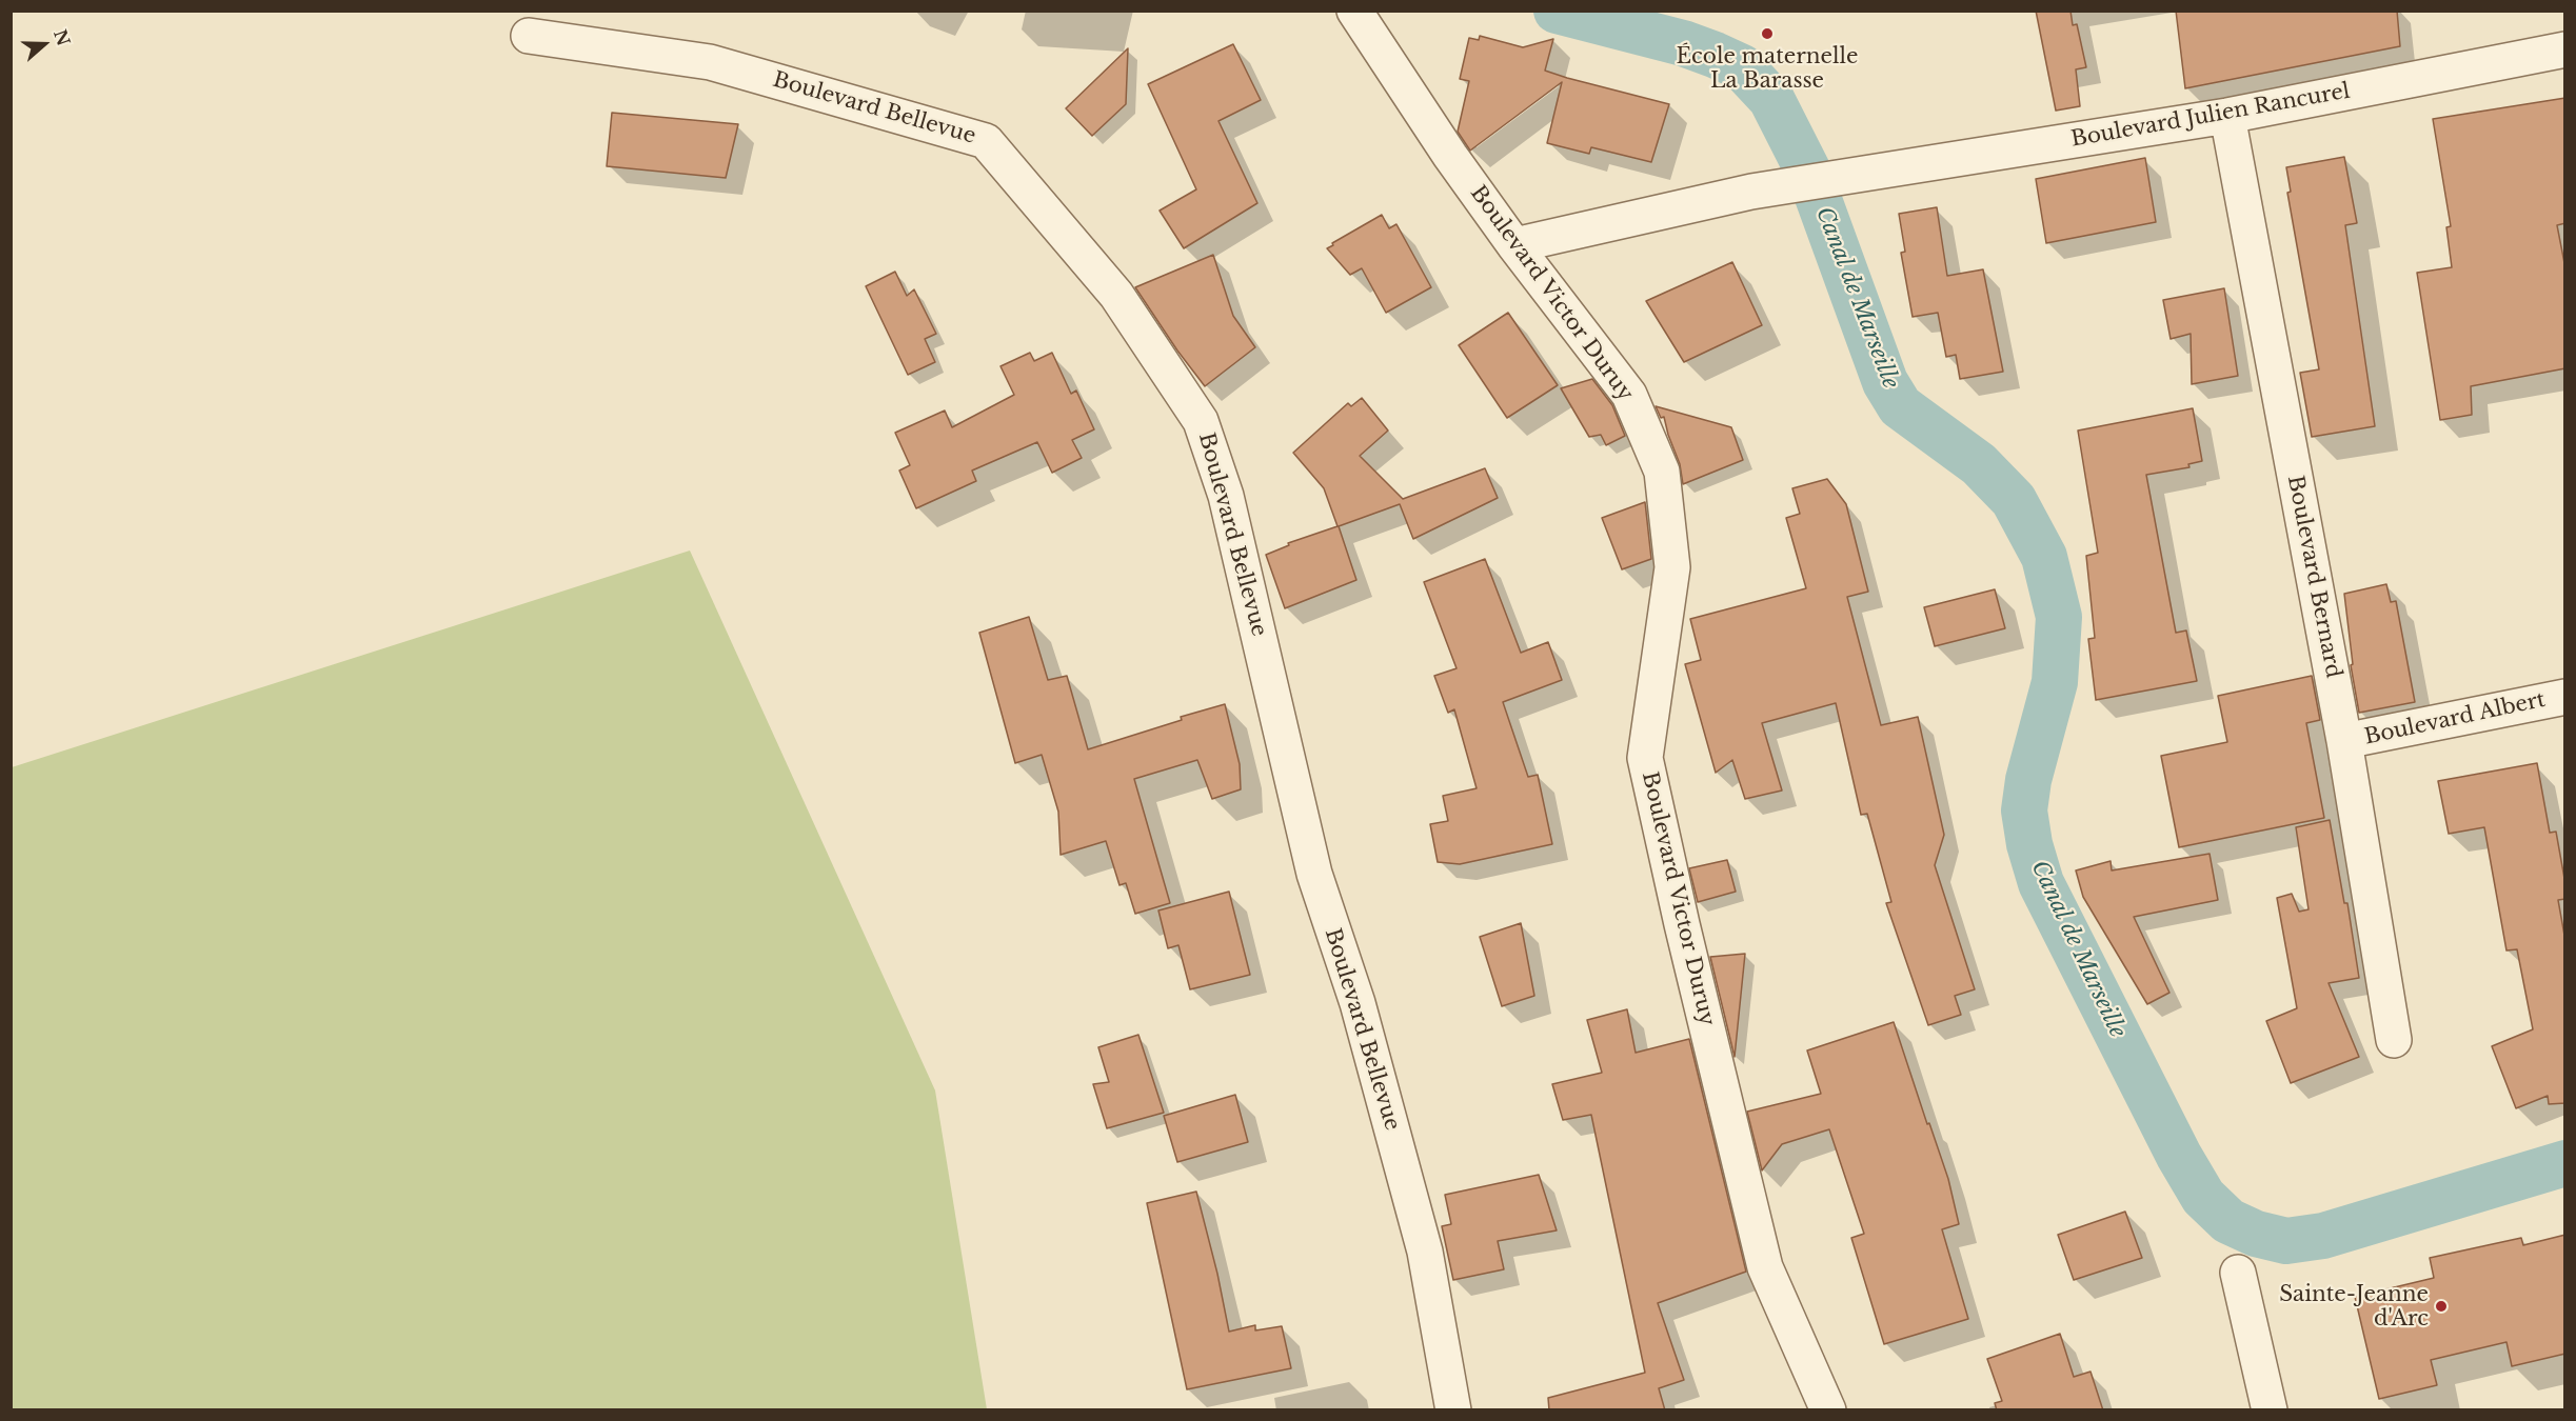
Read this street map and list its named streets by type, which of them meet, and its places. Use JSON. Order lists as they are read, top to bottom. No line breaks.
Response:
{"streets":{"street":["Boulevard Bellevue","Boulevard Julien Rancurel","Boulevard Victor Duruy","Boulevard Bernard","Boulevard Albert"]},"crossings":[["Boulevard Julien Rancurel","Boulevard Victor Duruy"],["Boulevard Julien Rancurel","Boulevard Bernard"],["Boulevard Bernard","Boulevard Albert"]],"water":["Canal de Marseille"],"places":["École maternelle La Barasse","Sainte-Jeanne d'Arc"],"north":"right"}
